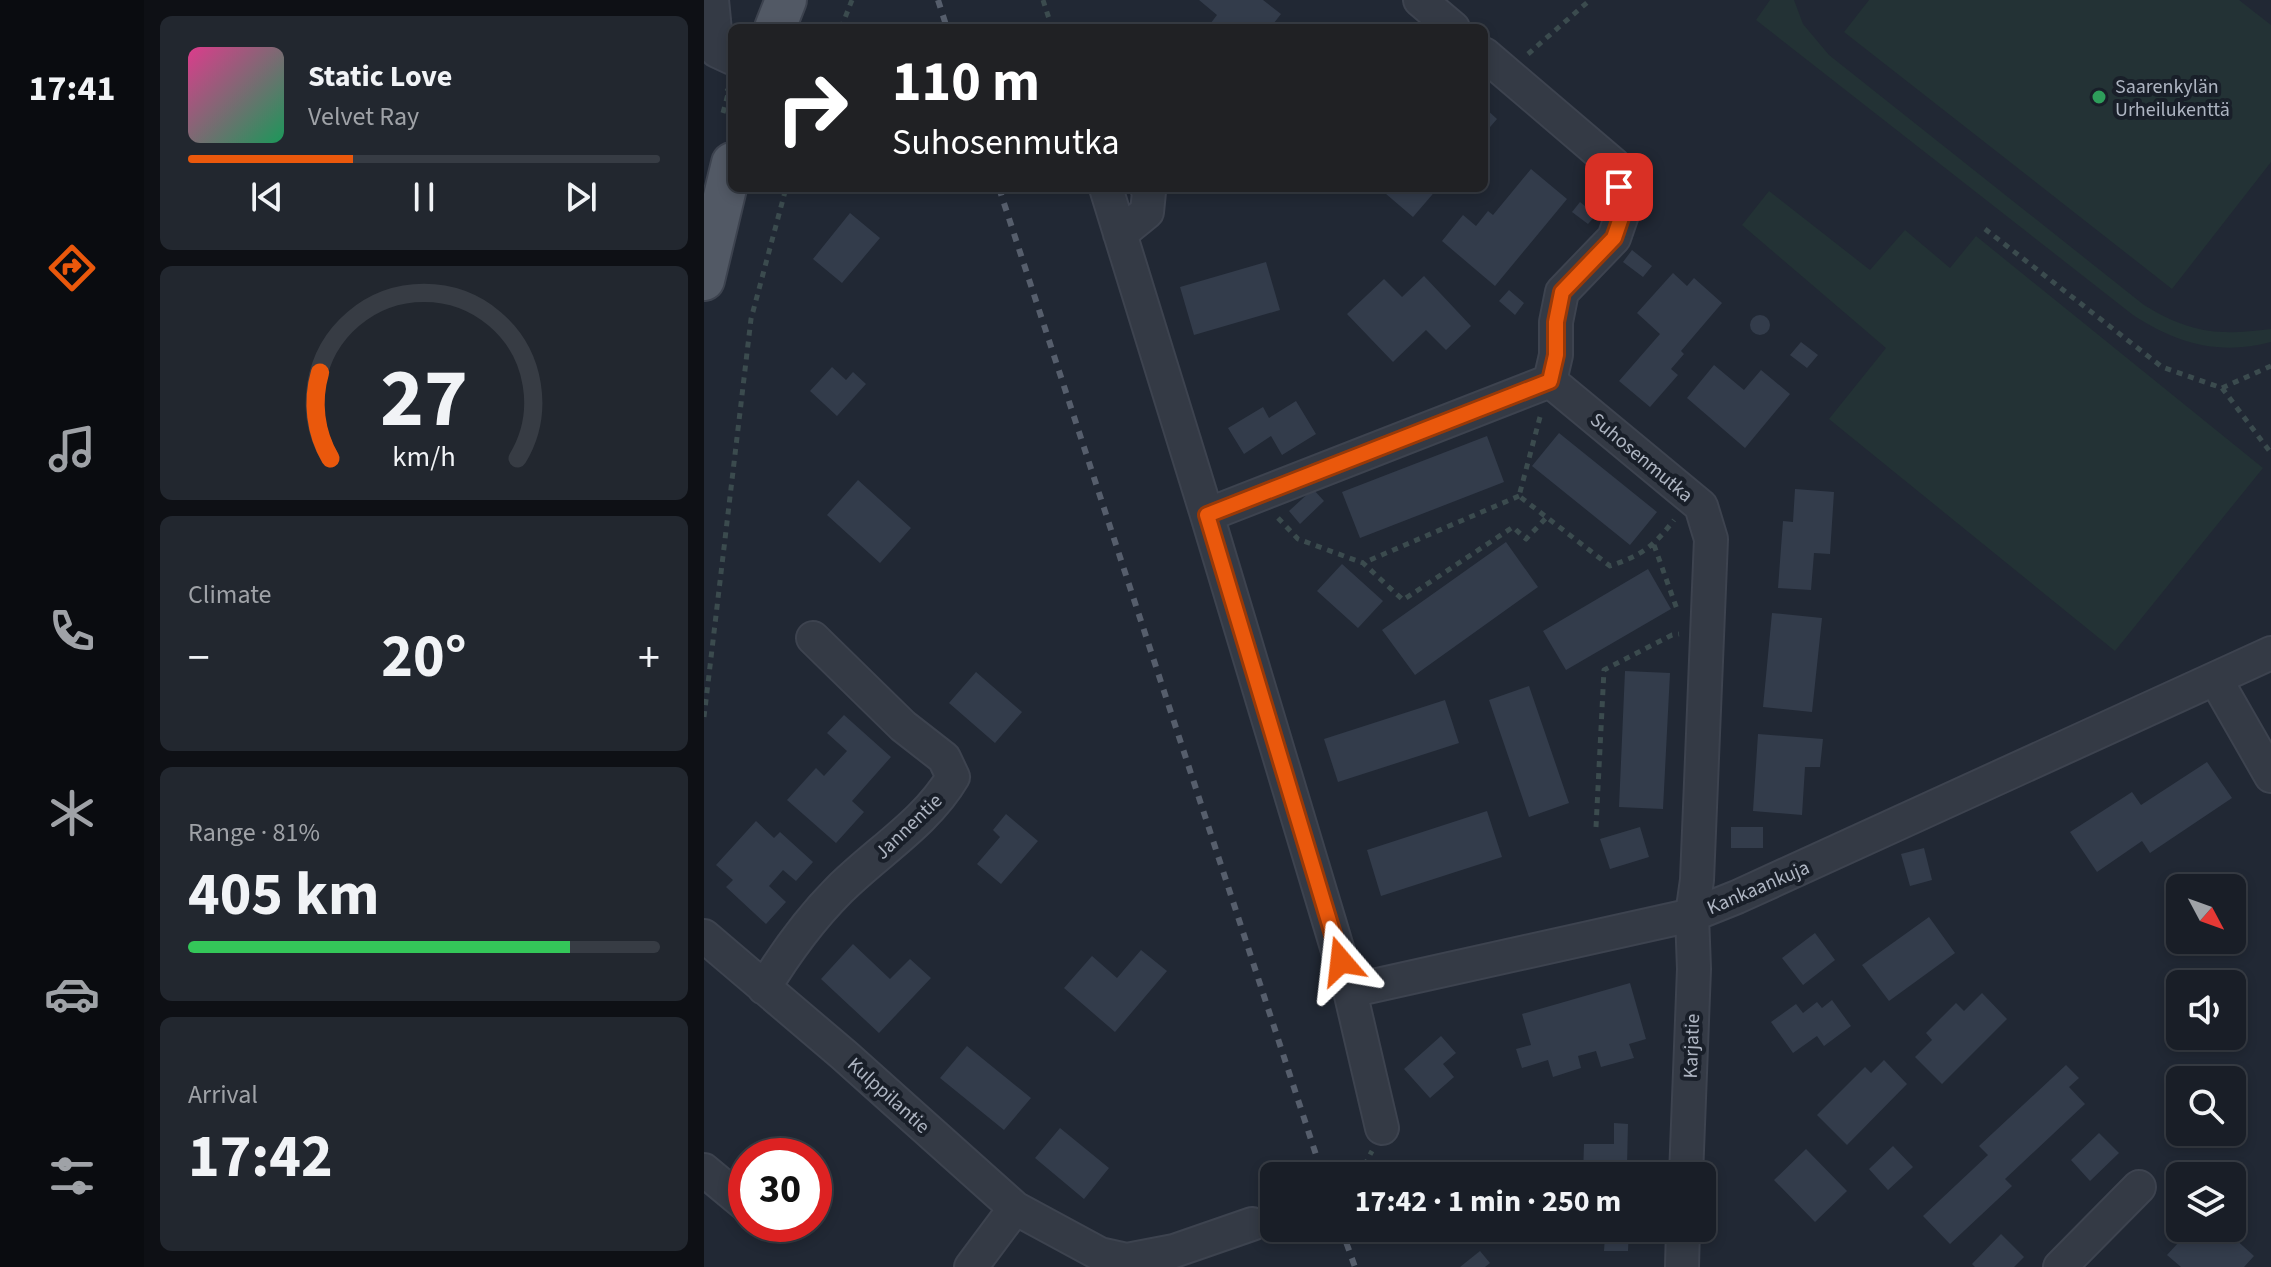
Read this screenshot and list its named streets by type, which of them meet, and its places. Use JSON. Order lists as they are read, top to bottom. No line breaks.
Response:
{"streets":{"street":["Suhosenmutka","Jannentie","Kankaankuja","Karjatie","Kulppilantie"]},"crossings":[["Suhosenmutka","Kankaankuja"],["Suhosenmutka","Karjatie"],["Jannentie","Kulppilantie"],["Kankaankuja","Karjatie"]],"places":["Saarenkylän Urheilukenttä"],"north":"bottom right","page":{"tabs":"17:41","turn":["110 m","Suhosenmutka"],"song":["Static Love","Velvet Ray"],"tile":["Climate",["Range · 81%","405 km"],["Arrival","17:42"]],"heat":["−","20°","+"],"limit":"30","trip":"17:42 · 1 min · 250 m","gauge":["27","km/h"]}}
